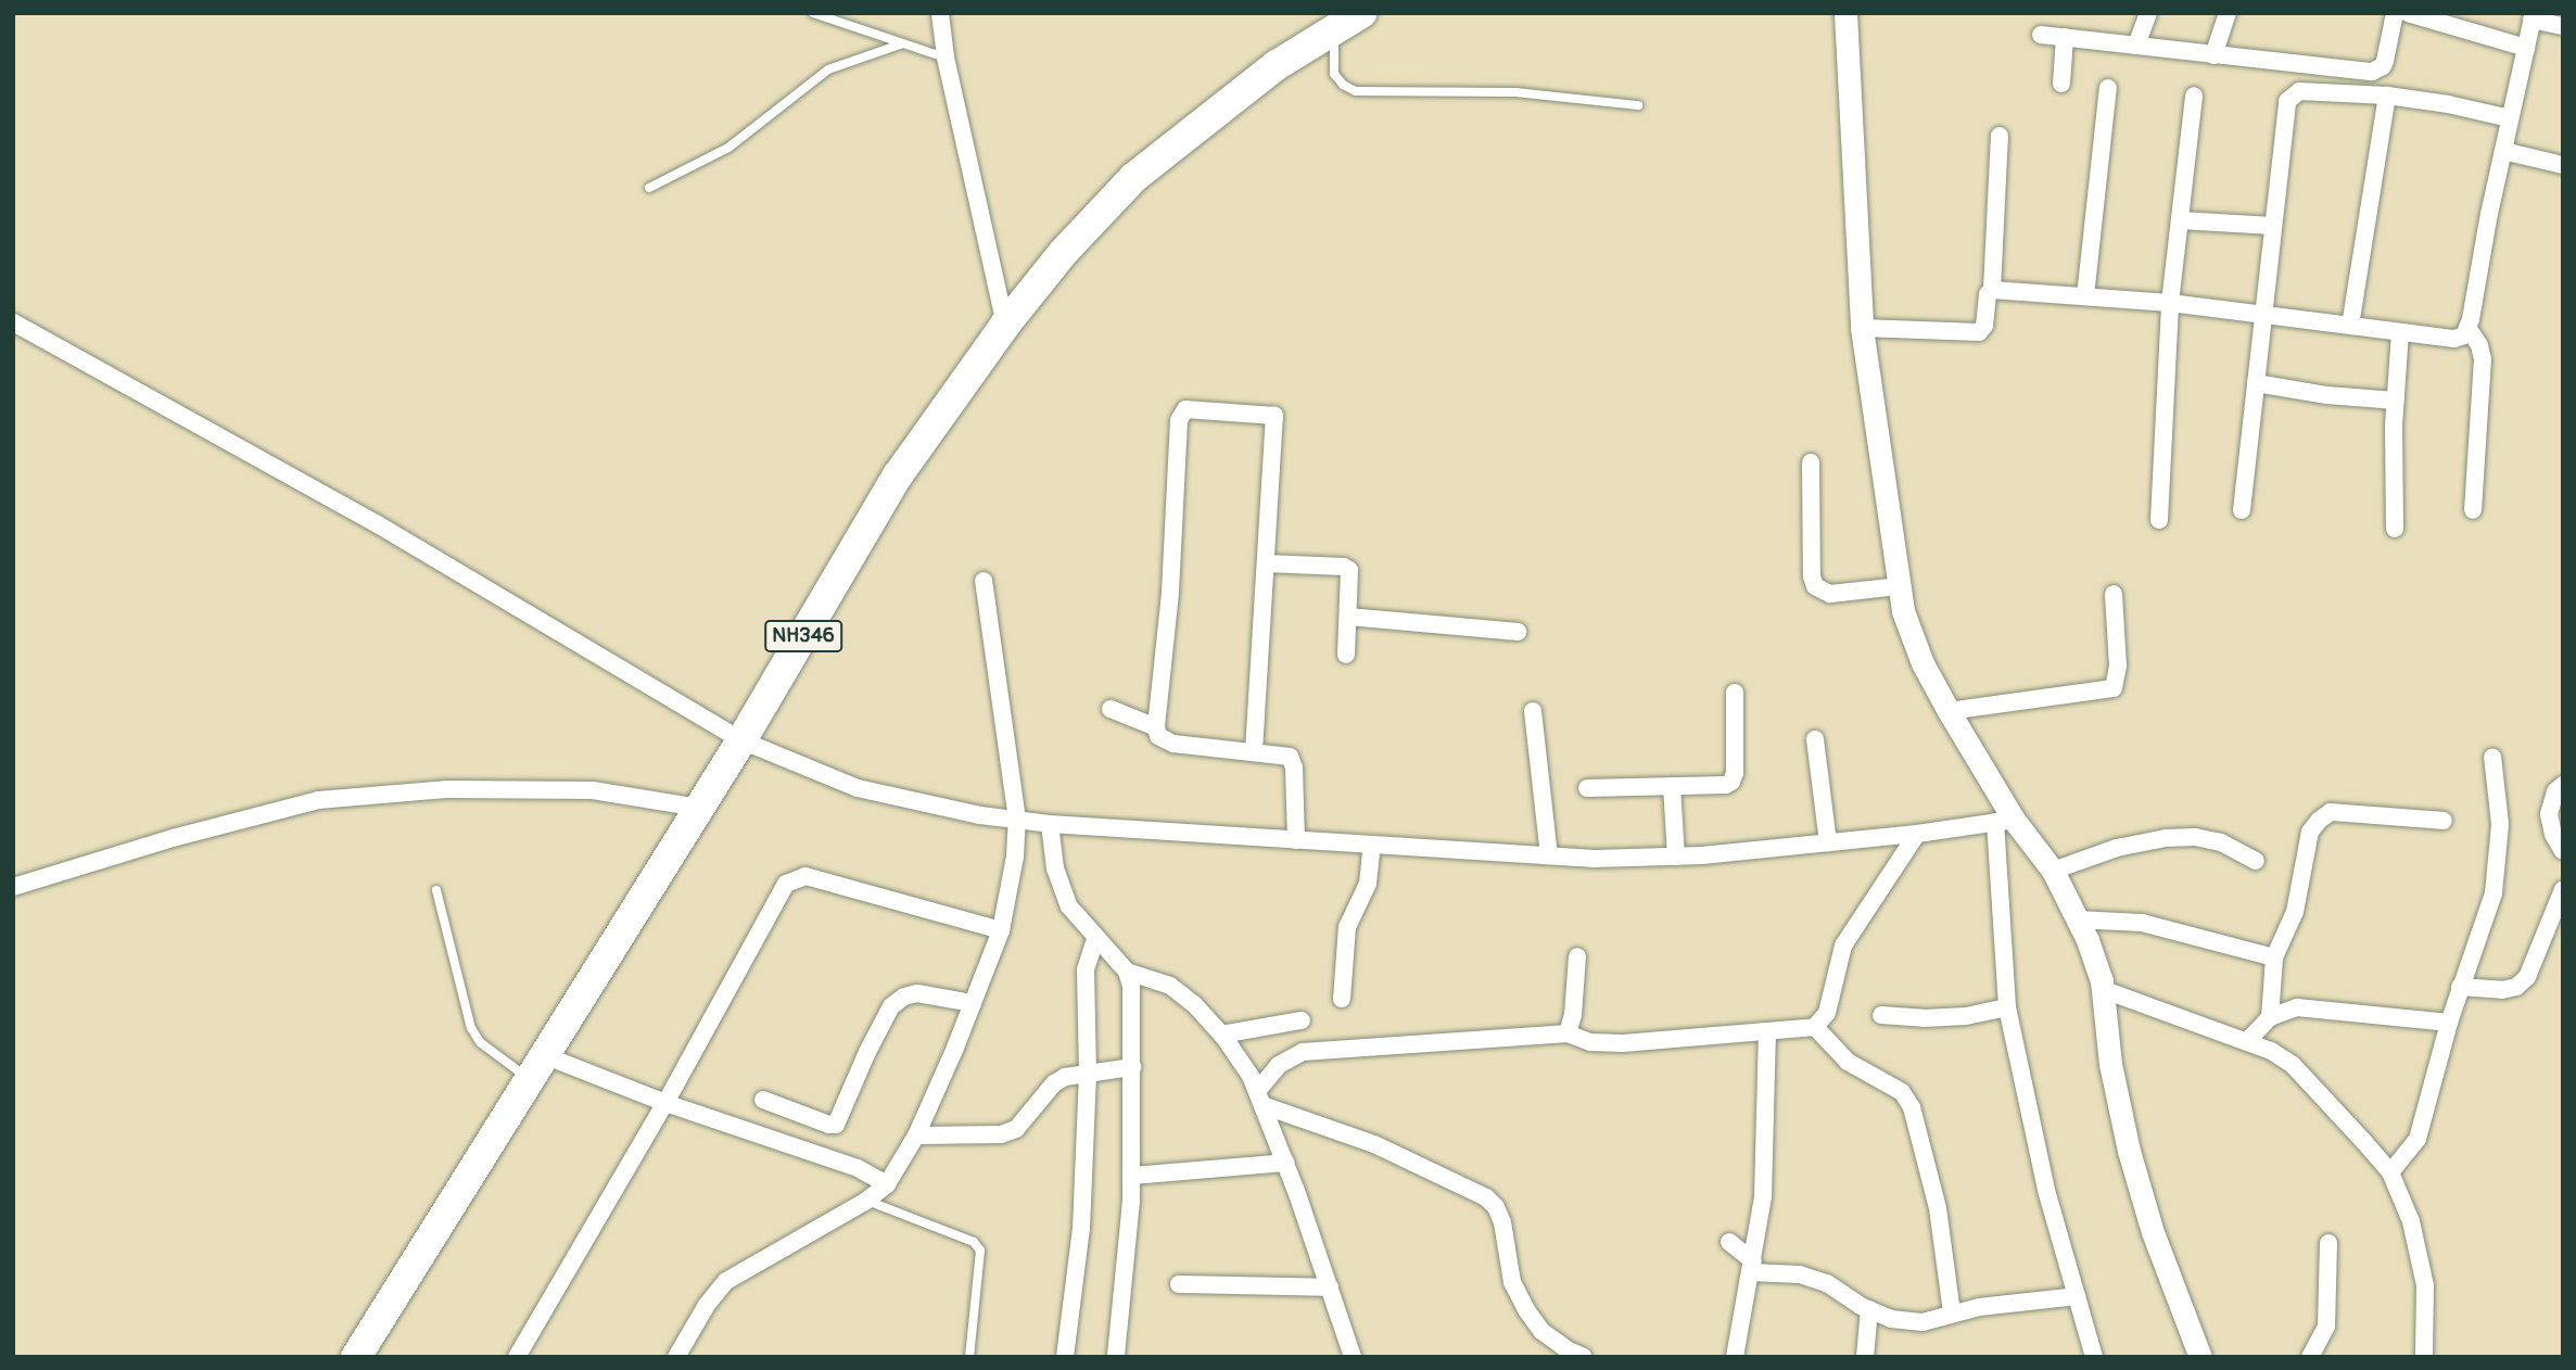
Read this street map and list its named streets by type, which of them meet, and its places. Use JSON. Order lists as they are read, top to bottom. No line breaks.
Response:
{"streets":{"highway":["NH346"]}}
